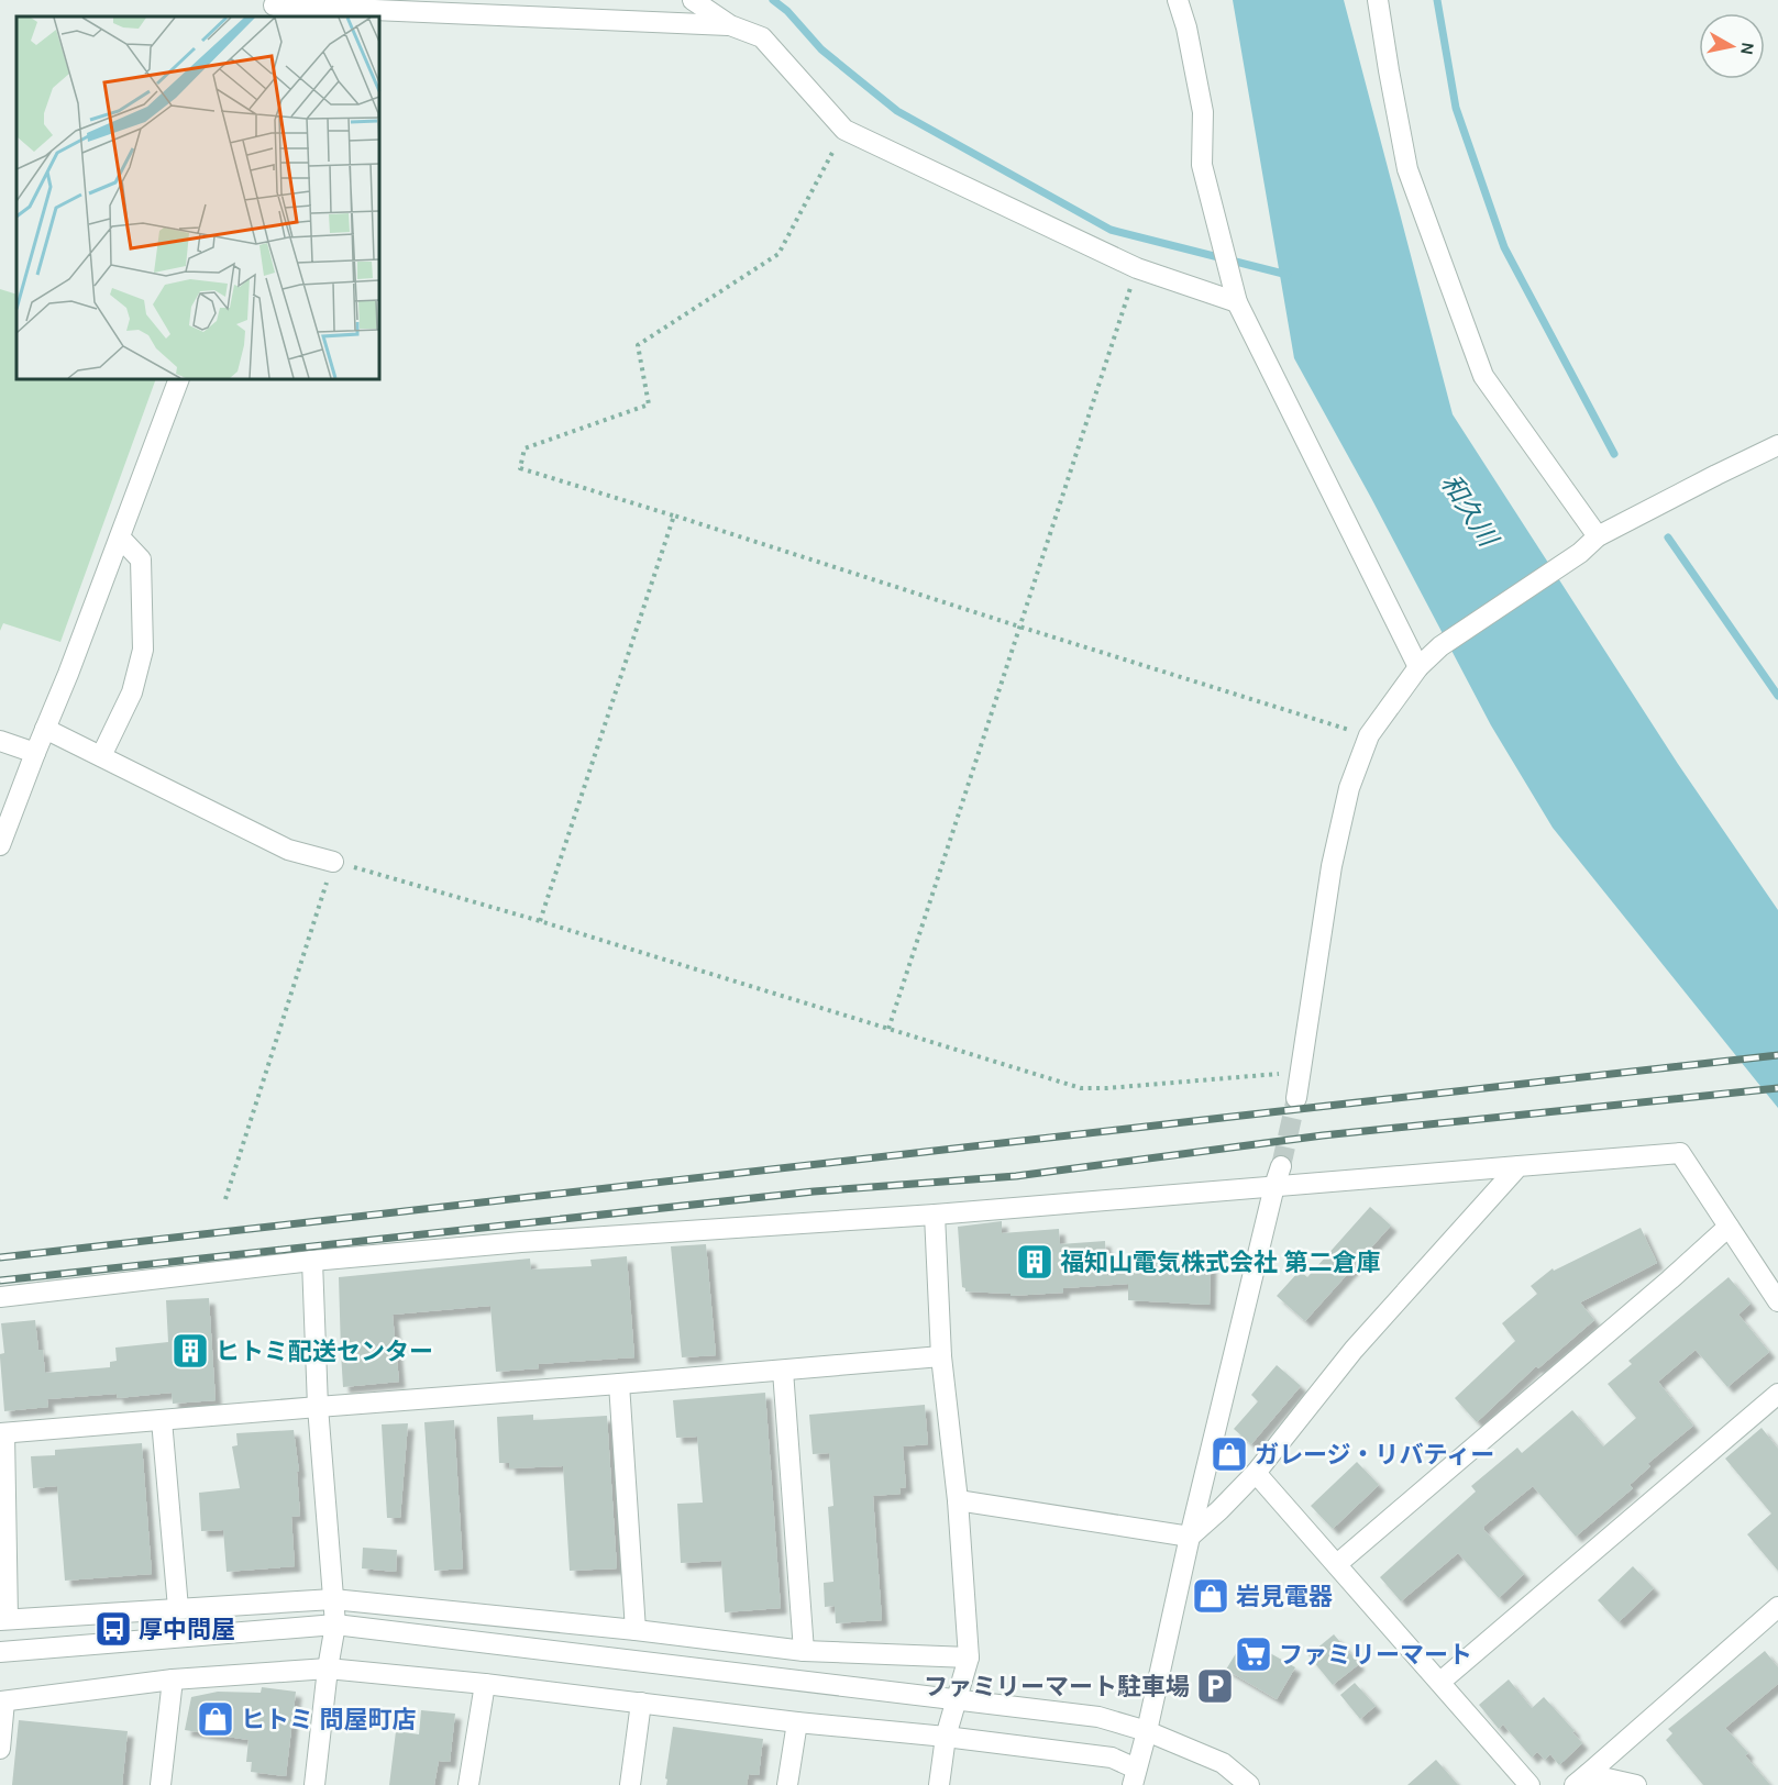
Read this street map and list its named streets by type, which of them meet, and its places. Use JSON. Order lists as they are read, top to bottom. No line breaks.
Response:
{"water":["和久川"],"places":{"building":["福知山電気株式会社 第二倉庫","ヒトミ配送センター"],"shop":["ガレージ・リバティー","岩見電器","ヒトミ 問屋町店"],"bus stop":["厚中問屋"],"supermarket":["ファミリーマート"],"parking":["ファミリーマート駐車場"]},"north":"right"}
